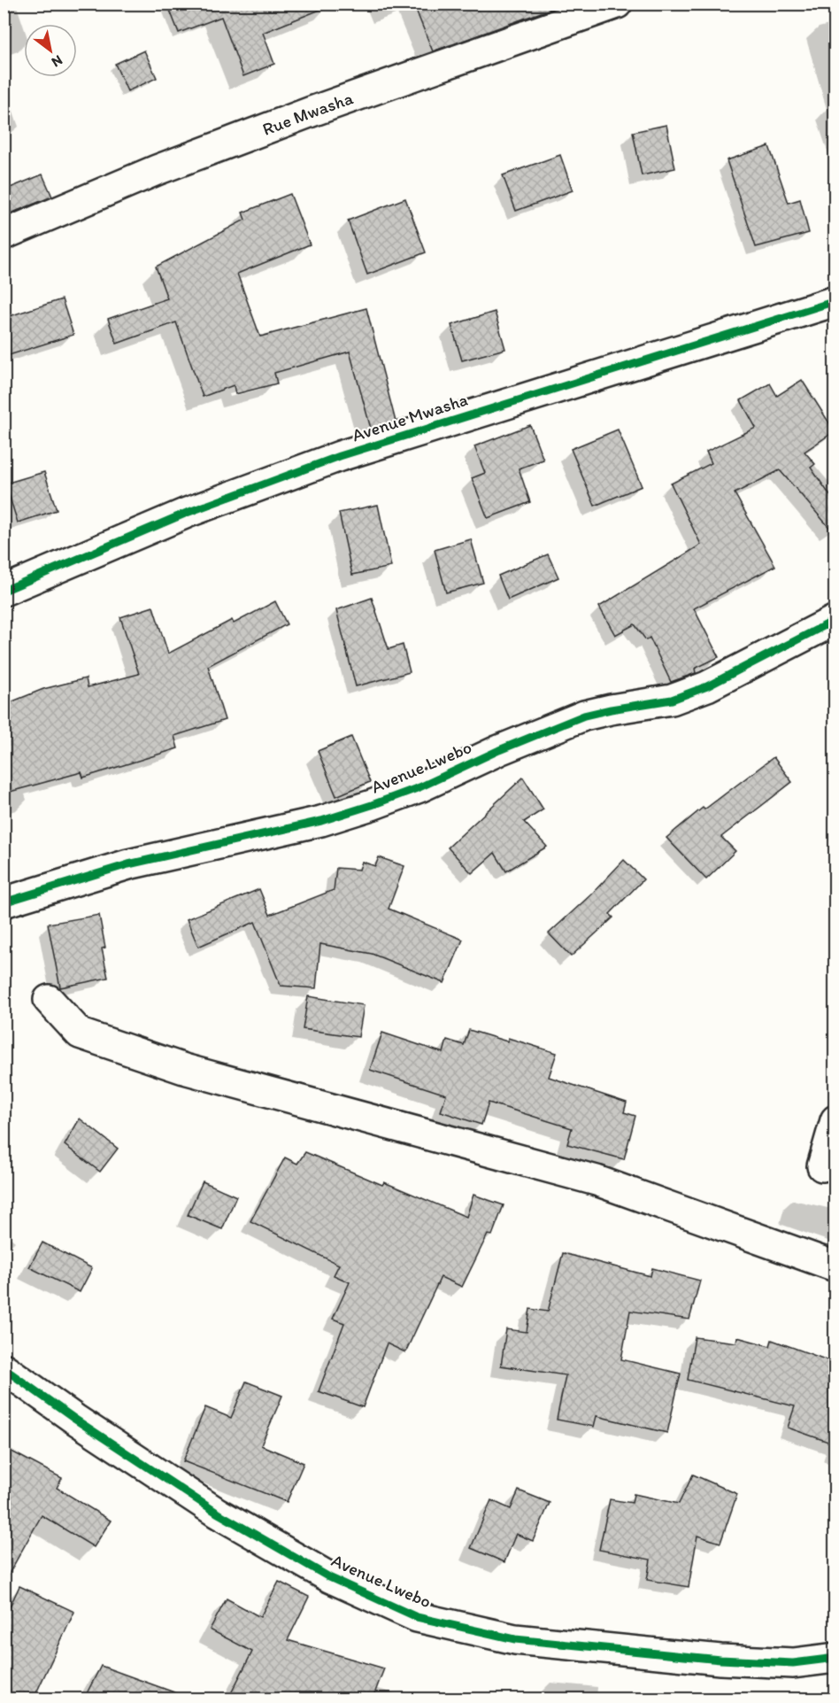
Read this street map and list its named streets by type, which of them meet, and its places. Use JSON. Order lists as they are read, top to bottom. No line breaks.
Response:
{"streets":{"street":["Rue Mwasha","Avenue Mwasha","Avenue Lwebo"]},"north":"bottom right"}
